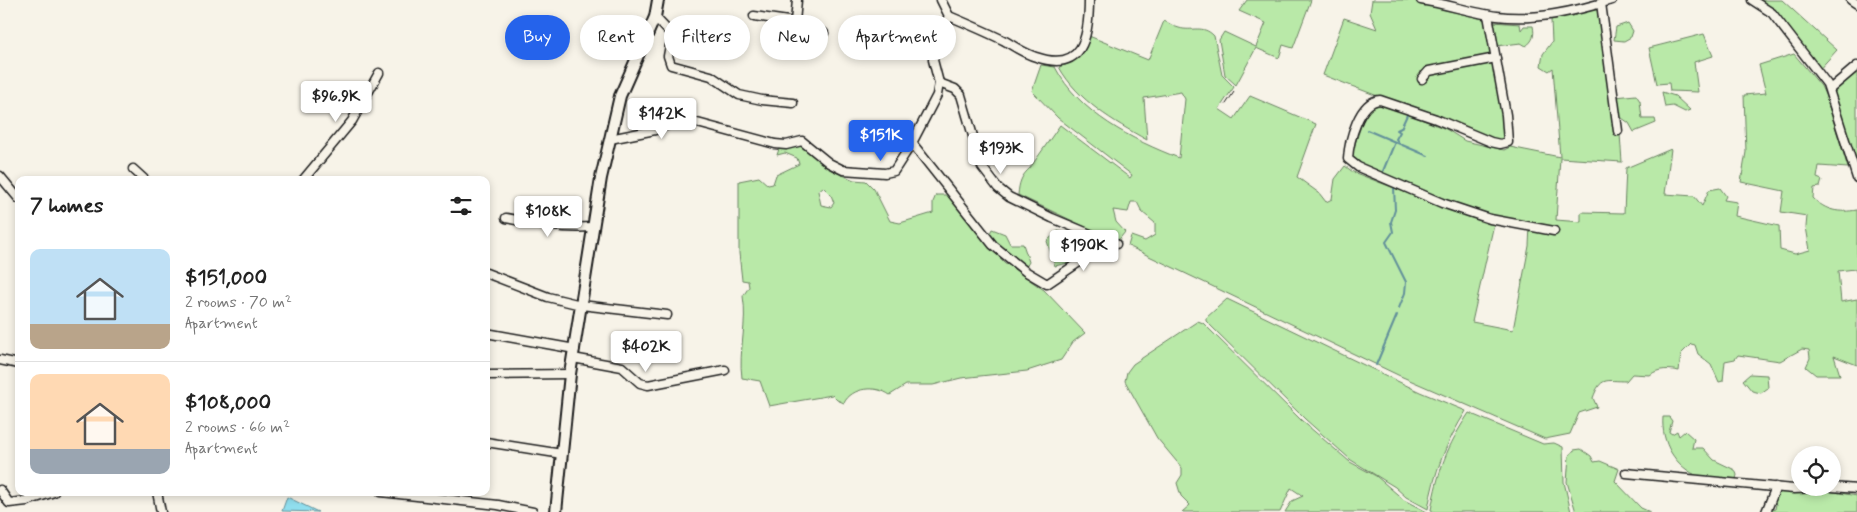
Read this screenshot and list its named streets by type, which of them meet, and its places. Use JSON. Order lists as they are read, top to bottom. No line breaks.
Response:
{"page":{"chip":["Buy","Rent","Filters","New","Apartment"],"price":["$96.9K","$142K","$151K","$193K","$108K","$190K","$402K"],"heading":"7 homes","list":[{"name":"$151,000","note":"2 rooms · 70 m² · Apartment"},{"name":"$108,000","note":"2 rooms · 66 m² · Apartment"}]}}
